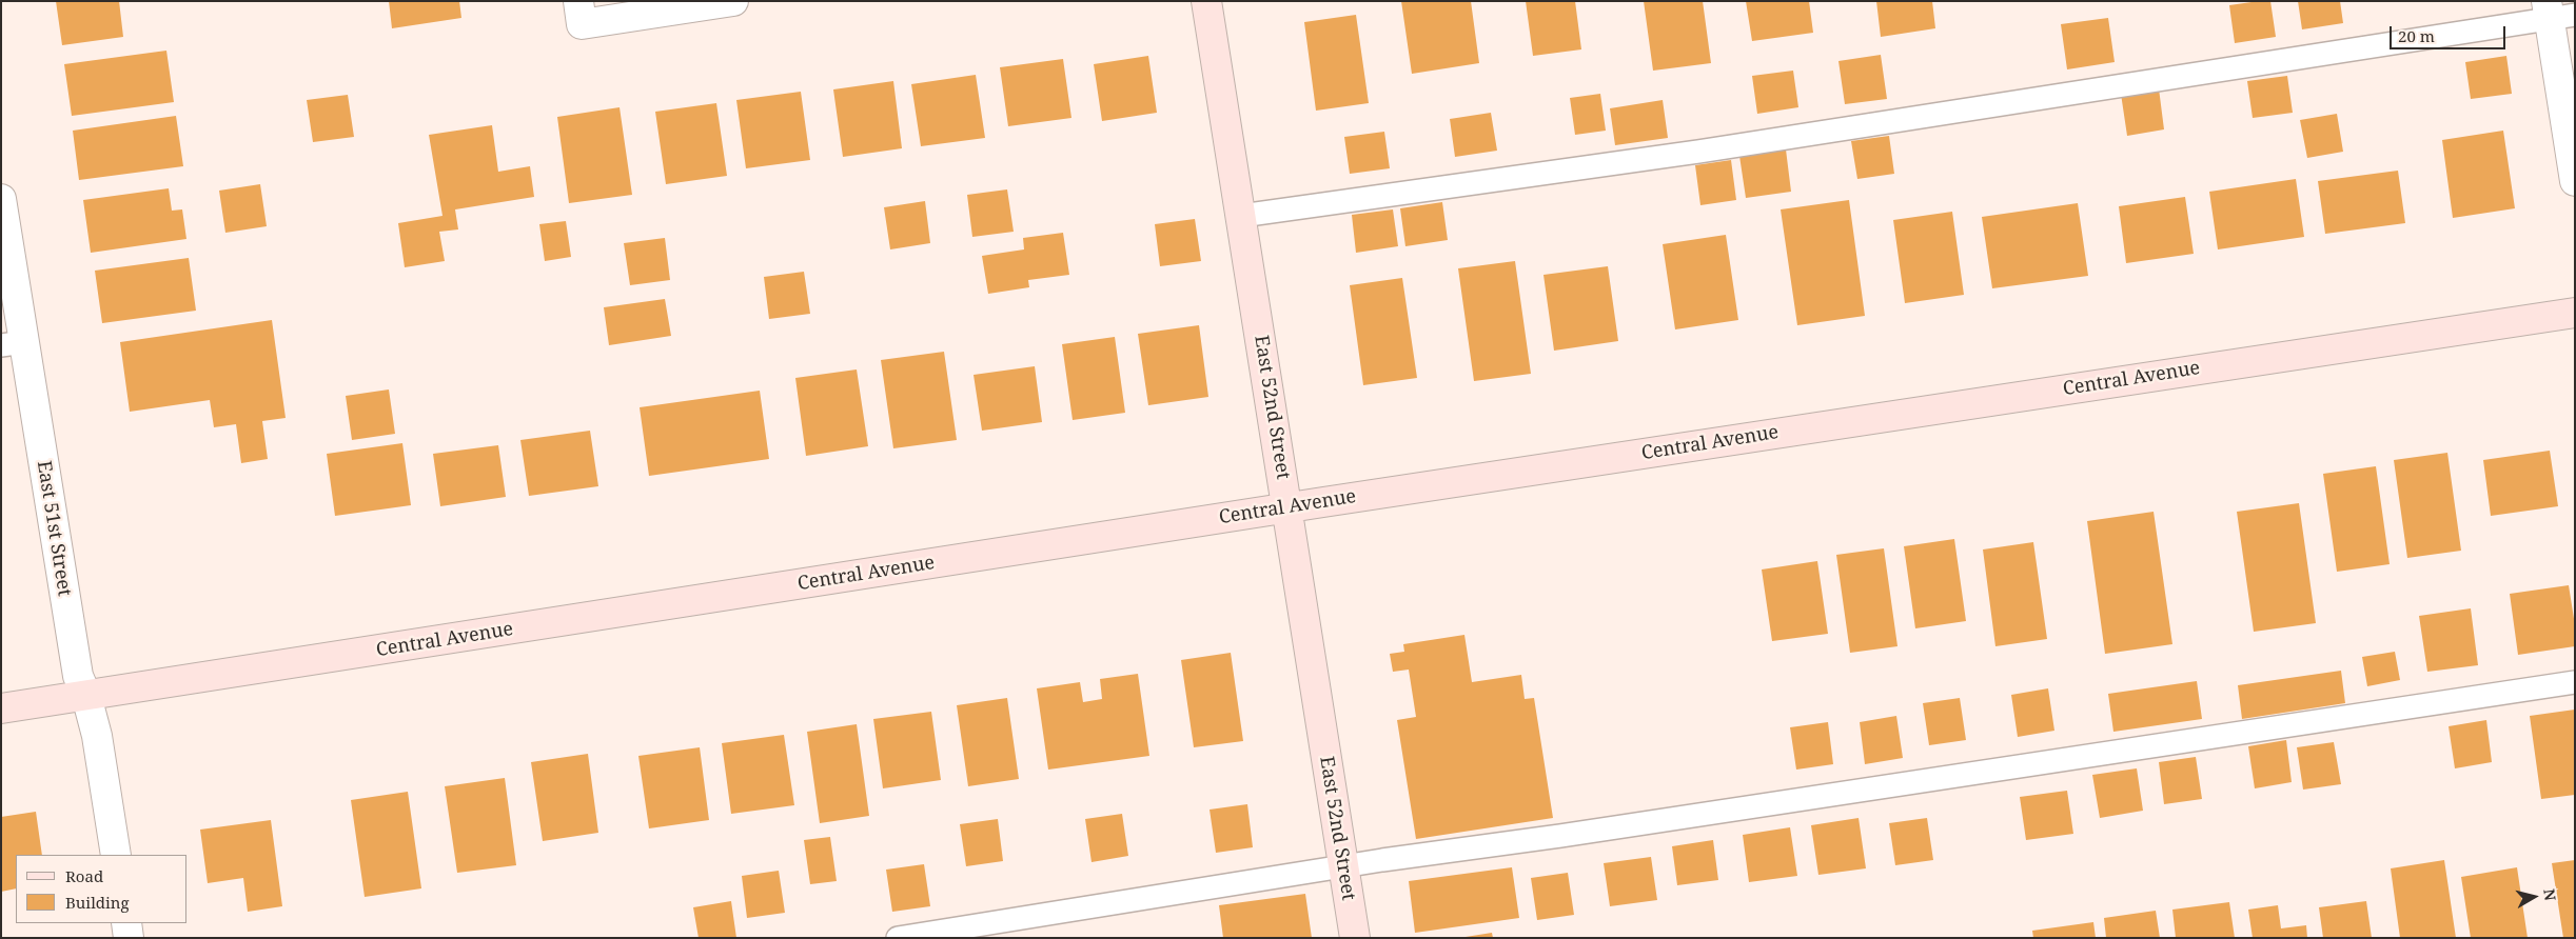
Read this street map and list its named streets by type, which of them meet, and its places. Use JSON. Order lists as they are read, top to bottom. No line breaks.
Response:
{"streets":{"main road":["Central Avenue","East 52nd Street"],"street":["East 51st Street"]},"crossings":[["Central Avenue","East 52nd Street"],["Central Avenue","East 51st Street"]],"legend":["Road","Building"],"scale_bar":"20 m","north":"right"}
